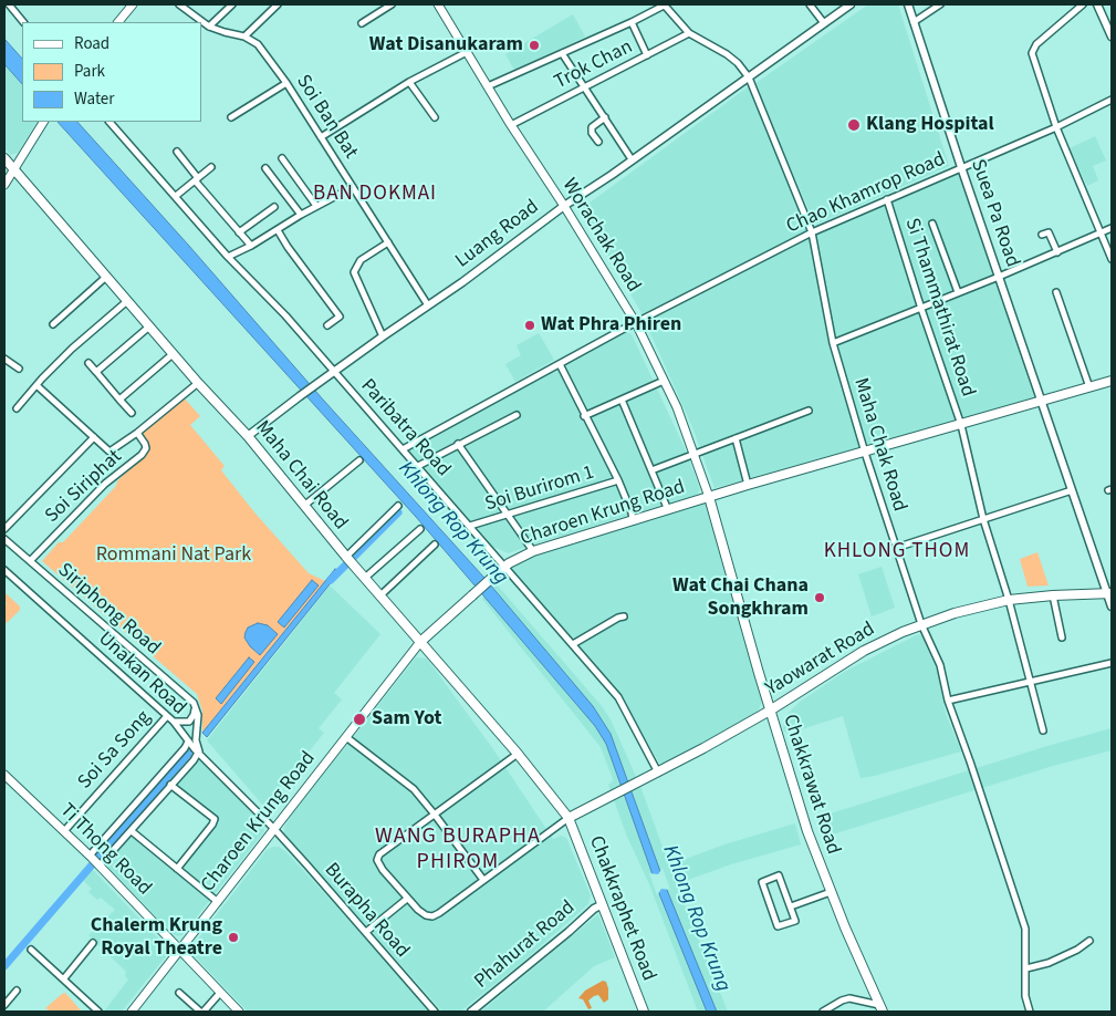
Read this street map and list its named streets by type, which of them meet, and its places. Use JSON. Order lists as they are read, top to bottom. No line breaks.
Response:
{"streets":{"main road":["Worachak Road","Maha Chai Road","Charoen Krung Road","Yaowarat Road","Chakkrawat Road","Ti Thong Road","Chakkraphet Road"],"street":["Trok Chan","Soi Ban Bat","Chao Khamrop Road","Suea Pa Road","Luang Road","Si Thammathirat Road","Paribatra Road","Maha Chak Road","Soi Siriphat","Soi Burirom 1","Siriphong Road","Unakan Road","Soi Sa Song","Burapha Road","Phahurat Road"]},"crossings":[["Trok Chan","Worachak Road"],["Trok Chan","Maha Chak Road"],["Soi Ban Bat","Luang Road"],["Chao Khamrop Road","Suea Pa Road"],["Chao Khamrop Road","Worachak Road"],["Chao Khamrop Road","Si Thammathirat Road"],["Chao Khamrop Road","Paribatra Road"],["Chao Khamrop Road","Maha Chak Road"],["Suea Pa Road","Charoen Krung Road"],["Suea Pa Road","Yaowarat Road"],["Luang Road","Worachak Road"],["Luang Road","Paribatra Road"],["Luang Road","Maha Chak Road"],["Luang Road","Maha Chai Road"],["Worachak Road","Charoen Krung Road"],["Worachak Road","Chakkrawat Road"],["Si Thammathirat Road","Charoen Krung Road"],["Si Thammathirat Road","Yaowarat Road"],["Paribatra Road","Soi Burirom 1"],["Paribatra Road","Charoen Krung Road"],["Paribatra Road","Yaowarat Road"],["Maha Chak Road","Charoen Krung Road"],["Maha Chak Road","Yaowarat Road"],["Maha Chai Road","Charoen Krung Road"],["Maha Chai Road","Yaowarat Road"],["Maha Chai Road","Chakkraphet Road"],["Soi Siriphat","Siriphong Road"],["Charoen Krung Road","Unakan Road"],["Charoen Krung Road","Chakkrawat Road"],["Charoen Krung Road","Ti Thong Road"],["Charoen Krung Road","Burapha Road"],["Yaowarat Road","Chakkrawat Road"],["Yaowarat Road","Chakkraphet Road"],["Unakan Road","Soi Sa Song"],["Unakan Road","Burapha Road"],["Soi Sa Song","Ti Thong Road"],["Chakkraphet Road","Phahurat Road"]],"districts":["BAN DOKMAI","KHLONG THOM","WANG BURAPHA PHIROM"],"water":["Khlong Rop Krung"],"parks":["Rommani Nat Park"],"places":["Wat Disanukaram","Klang Hospital","Wat Phra Phiren","Wat Chai Chana Songkhram","Sam Yot","Chalerm Krung Royal Theatre"],"legend":["Road","Park","Water"]}
